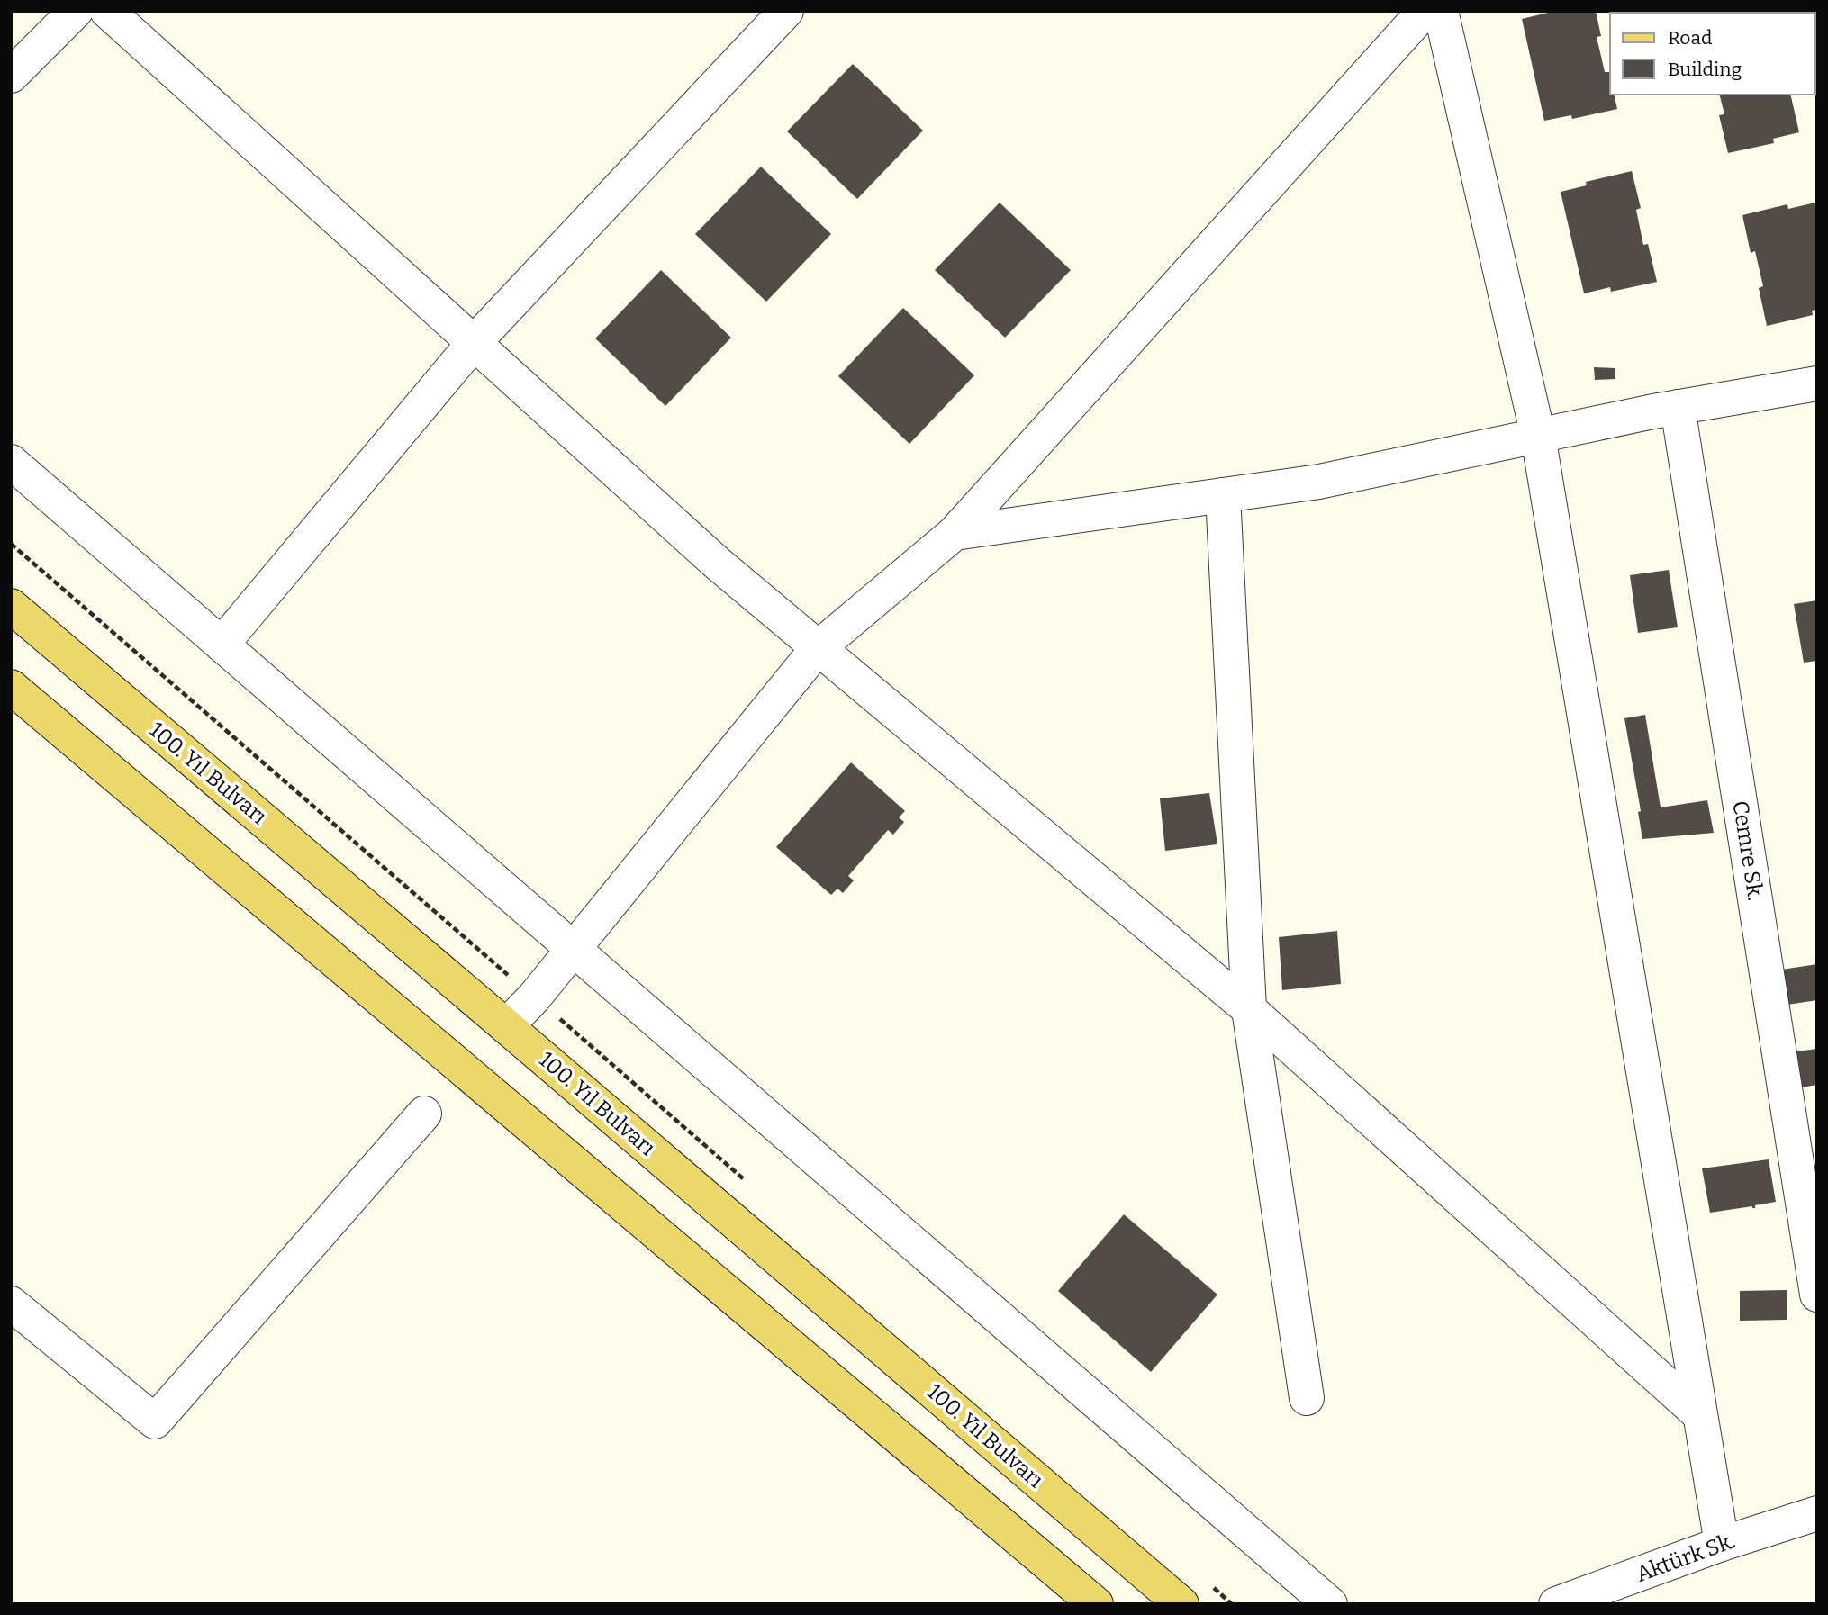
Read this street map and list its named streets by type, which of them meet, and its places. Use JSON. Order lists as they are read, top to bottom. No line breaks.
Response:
{"streets":{"main road":["100. Yıl Bulvarı"],"street":["Cemre Sk.","Aktürk Sk."]},"legend":["Road","Building"]}
